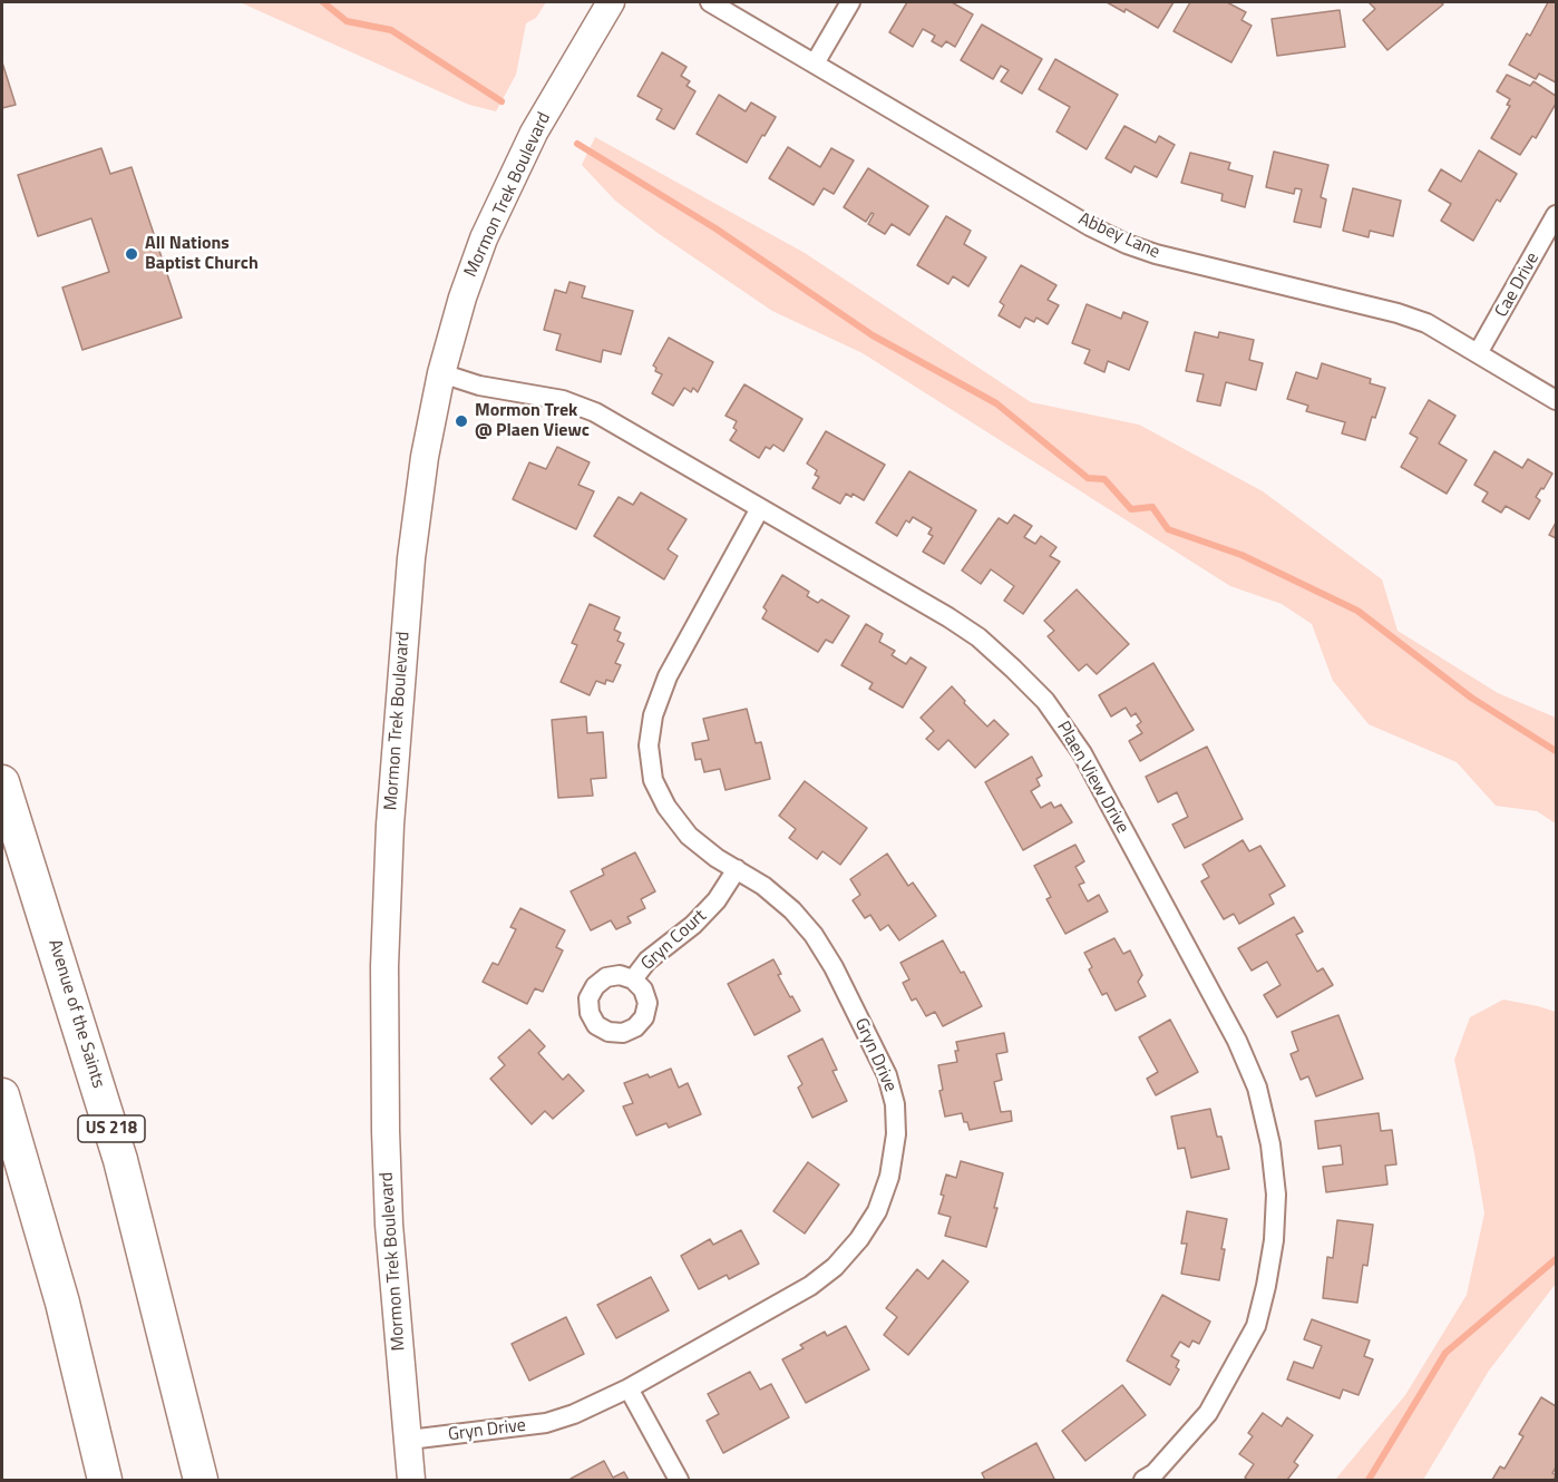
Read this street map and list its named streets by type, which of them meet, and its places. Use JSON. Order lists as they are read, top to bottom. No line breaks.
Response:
{"streets":{"highway":["Avenue of the Saints","US 218"],"main road":["Mormon Trek Boulevard"],"street":["Abbey Lane","Cae Drive","Plaen View Drive","Gryn Court","Gryn Drive"]},"crossings":[["Mormon Trek Boulevard","Plaen View Drive"],["Mormon Trek Boulevard","Gryn Drive"],["Abbey Lane","Cae Drive"],["Plaen View Drive","Gryn Drive"],["Gryn Court","Gryn Drive"]],"places":["All Nations Baptist Church","Mormon Trek @ Plaen Viewc"]}
